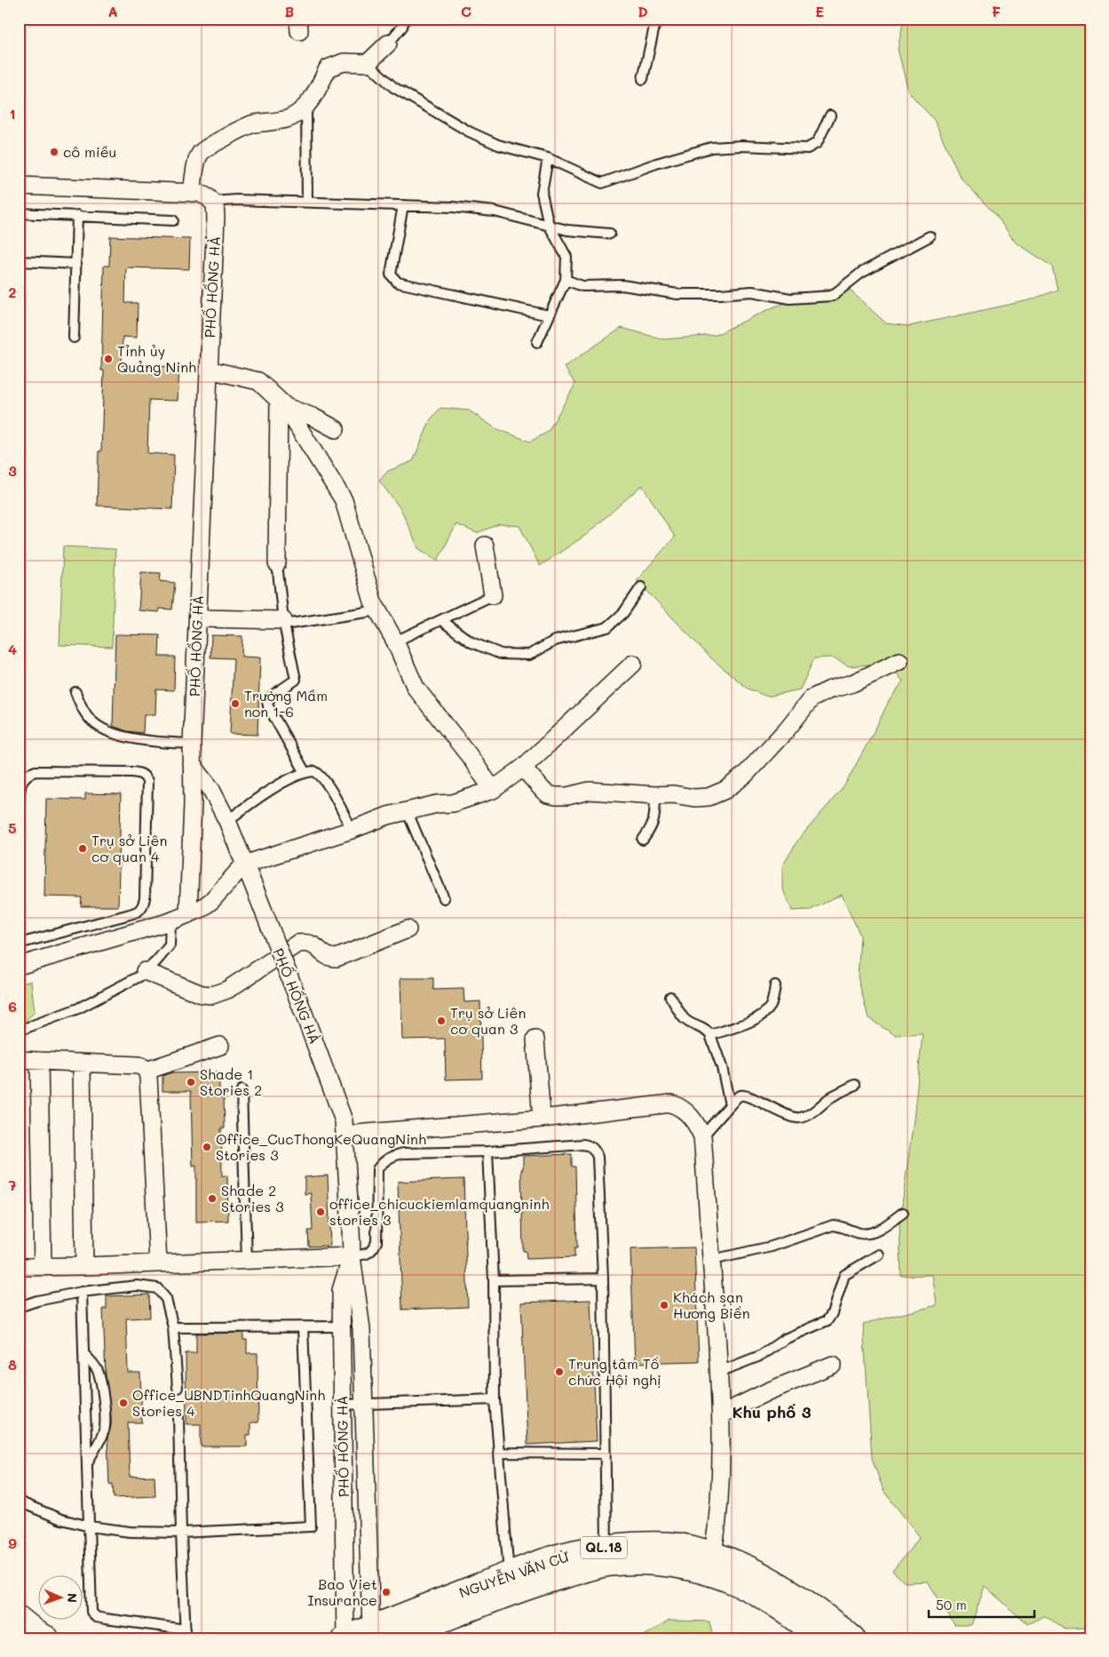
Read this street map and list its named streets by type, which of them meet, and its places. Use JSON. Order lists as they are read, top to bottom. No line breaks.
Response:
{"streets":{"main road":["QL.18","NGUYỄN VĂN CỪ"],"street":["PHỐ HỒNG HÀ"]},"crossings":[["PHỐ HỒNG HÀ","NGUYỄN VĂN CỪ"]],"districts":["Khu phố 3"],"places":["cô miều","Tỉnh ủy Quảng Ninh","Trường Mầm non 1-6","Trụ sở Liên cơ quan 4","Trụ sở Liên cơ quan 3","Shade 1 Stories 2","Office_CucThongKeQuangNinh Stories 3","Shade 2 Stories 3","office_chicuckiemlamquangninh stories 3","Khách sạn Hương Biển","Trung tâm Tổ chức Hội nghị","Office_UBNDTinhQuangNinh Stories 4","Bao Viet Insurance"],"scale_bar":"50 m","north":"right","grid":{"columns":["A","B","C","D","E","F"],"rows":["1","2","3","4","5","6","7","8","9"]}}
